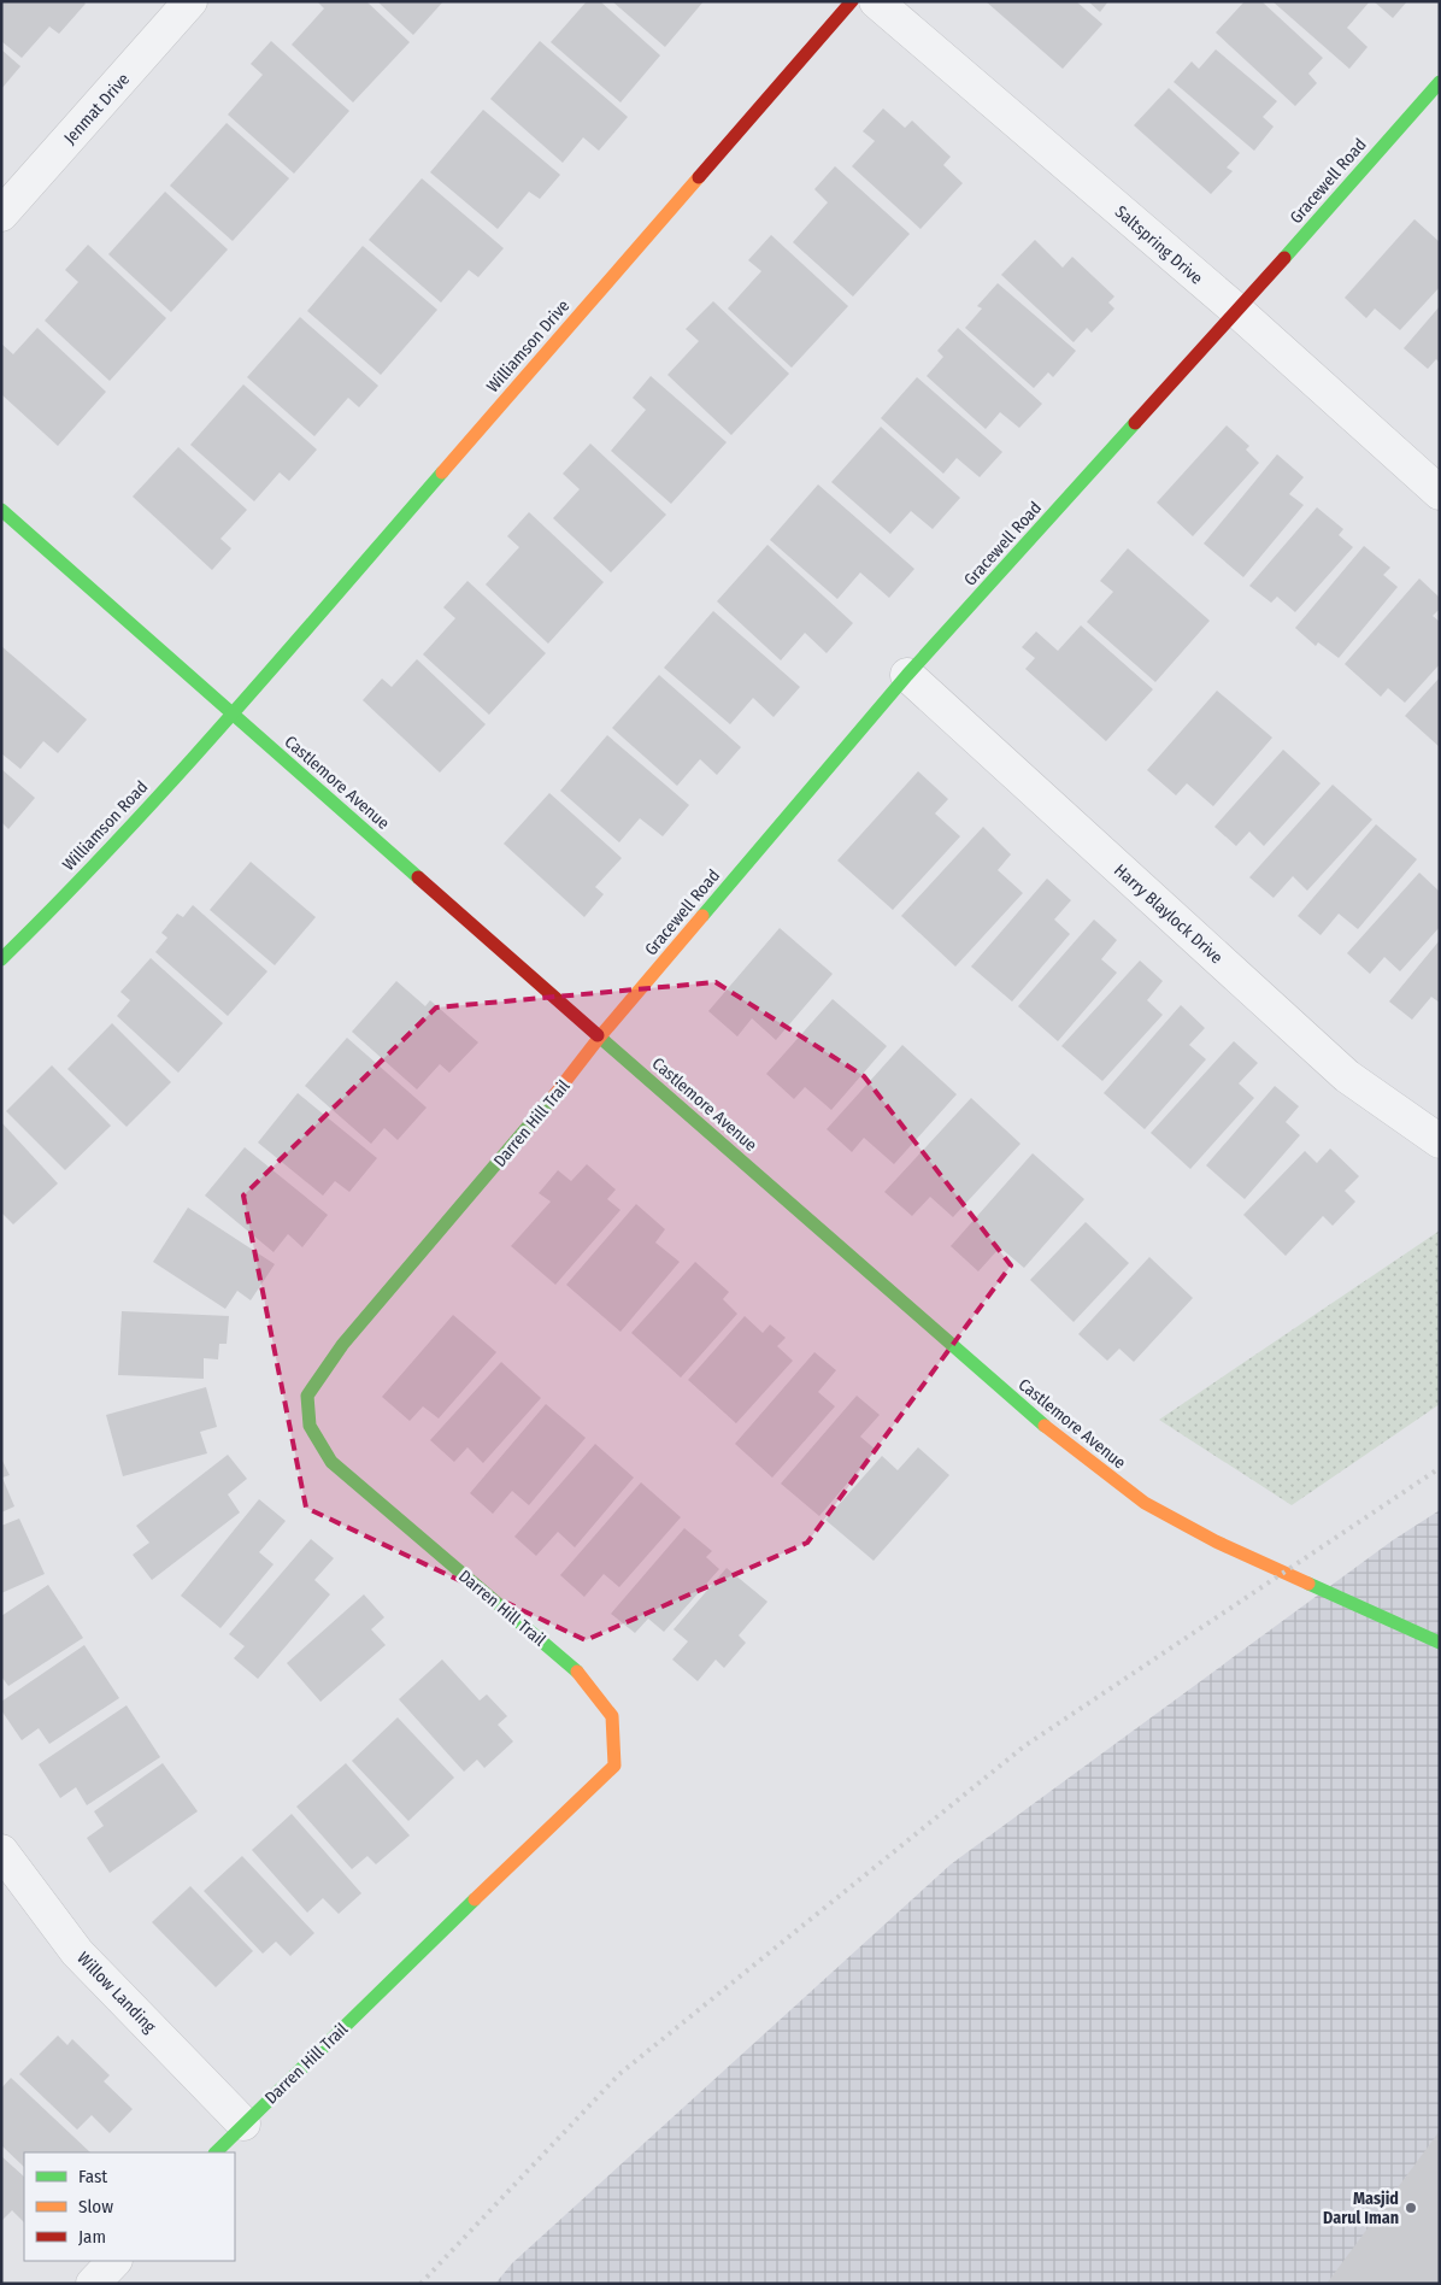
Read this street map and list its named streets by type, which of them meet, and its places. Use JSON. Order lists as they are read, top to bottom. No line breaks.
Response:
{"streets":{"street":["Jenmat Drive","Gracewell Road","Saltspring Drive","Williamson Drive","Castlemore Avenue","Williamson Road","Harry Blaylock Drive","Darren Hill Trail","Willow Landing"]},"crossings":[["Gracewell Road","Saltspring Drive"],["Gracewell Road","Castlemore Avenue"],["Gracewell Road","Harry Blaylock Drive"],["Gracewell Road","Darren Hill Trail"],["Williamson Drive","Castlemore Avenue"],["Williamson Drive","Williamson Road"],["Castlemore Avenue","Williamson Road"],["Castlemore Avenue","Darren Hill Trail"],["Darren Hill Trail","Willow Landing"]],"places":["Masjid Darul Iman"],"legend":["Fast","Slow","Jam"]}
